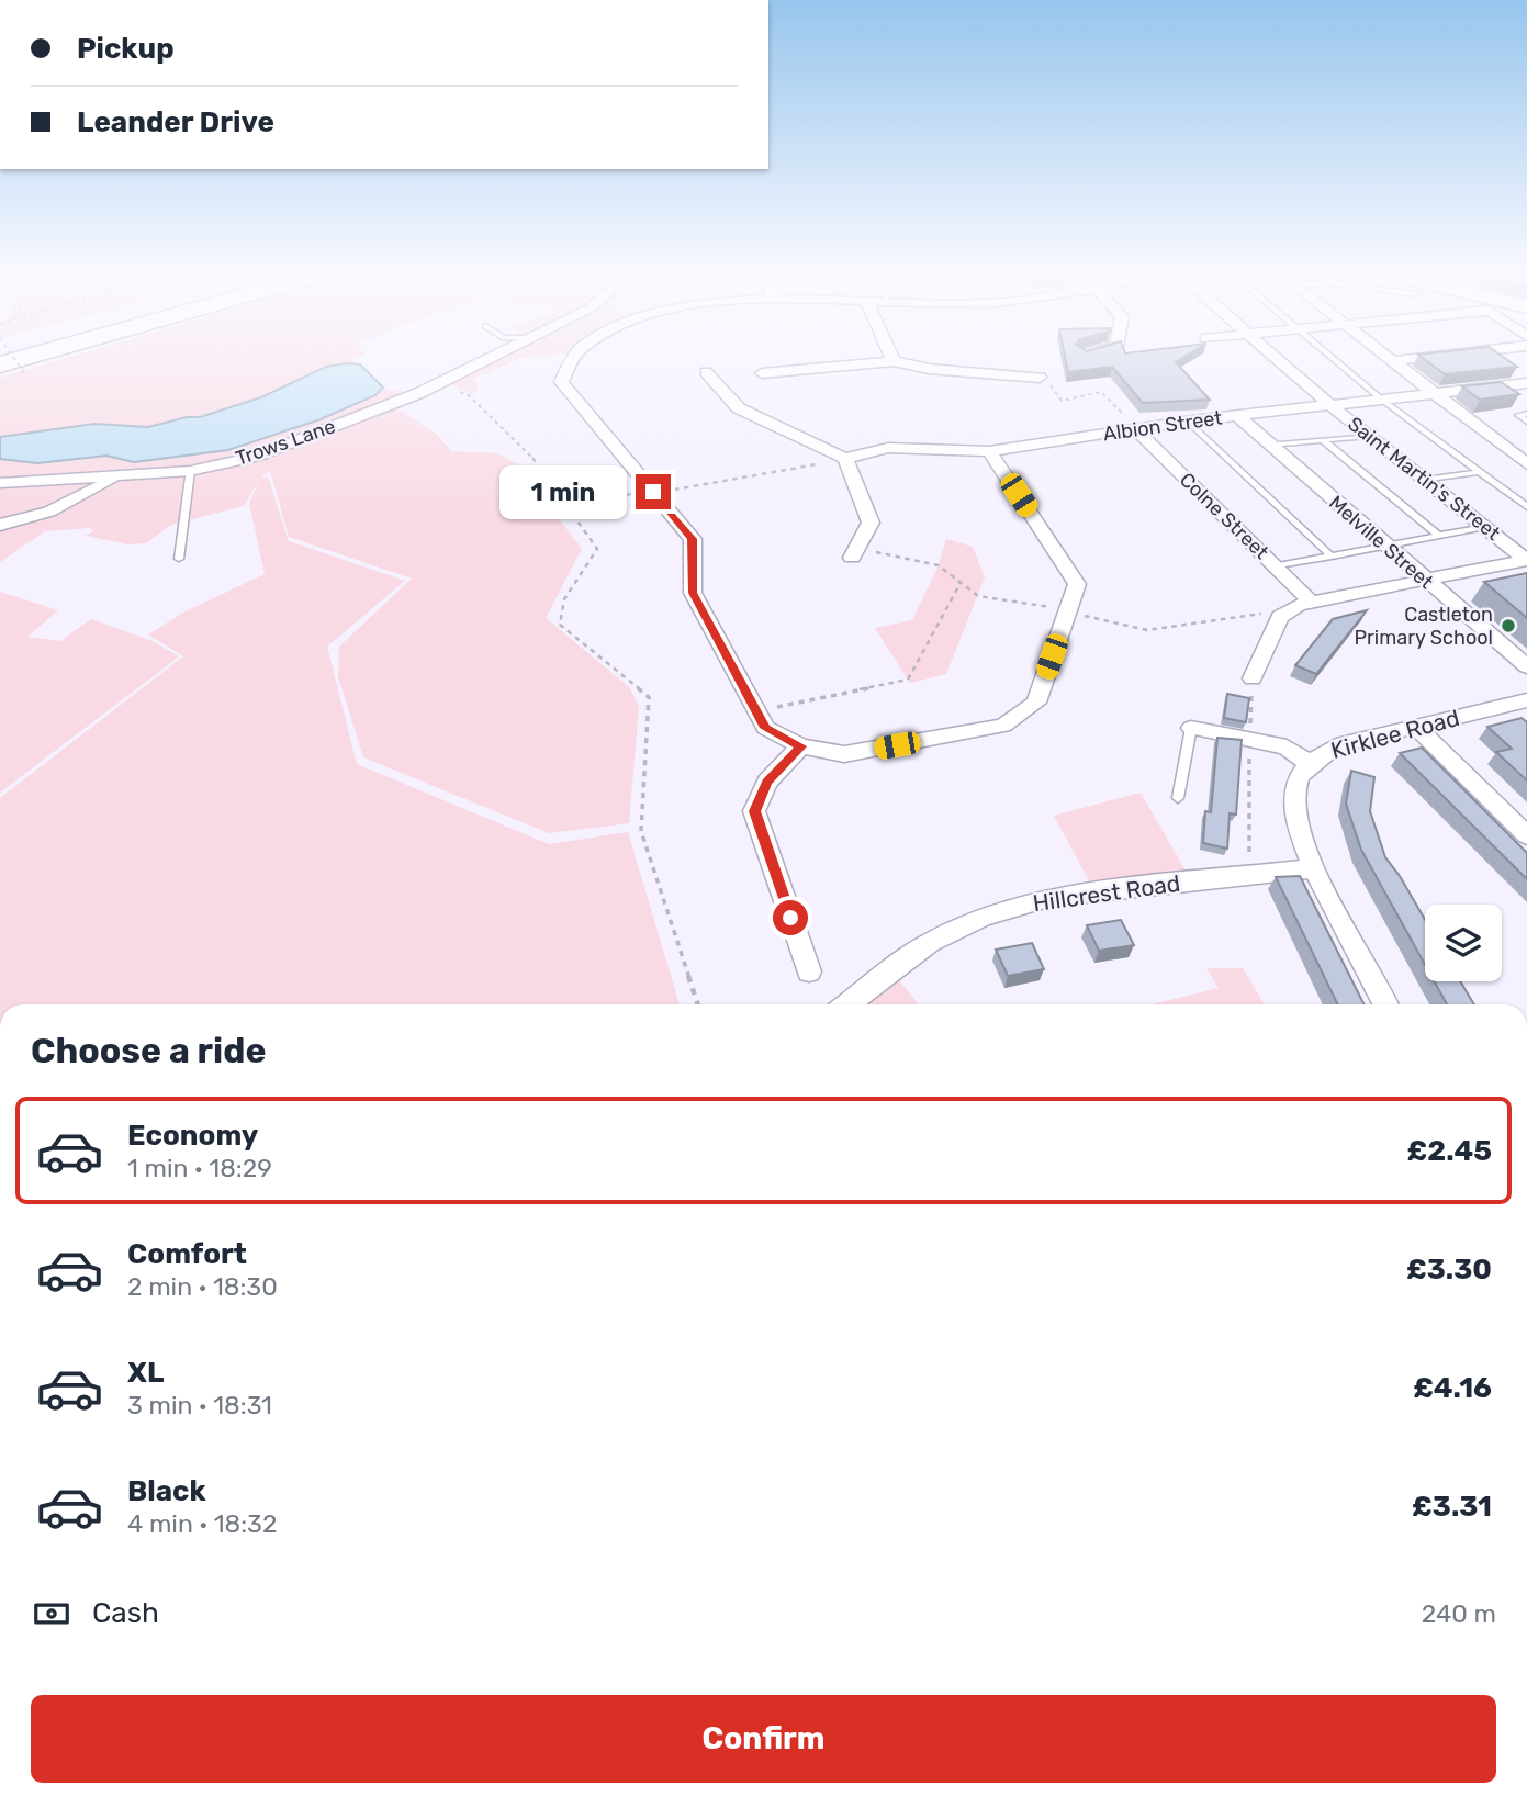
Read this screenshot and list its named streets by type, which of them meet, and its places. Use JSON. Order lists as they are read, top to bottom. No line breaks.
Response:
{"streets":{"street":["Albion Street","Trows Lane","Saint Martin's Street","Colne Street","Melville Street","Kirklee Road","Hillcrest Road"]},"crossings":[["Albion Street","Saint Martin's Street"],["Albion Street","Colne Street"],["Albion Street","Melville Street"],["Kirklee Road","Hillcrest Road"]],"places":["Castleton Primary School"],"page":{"banner":["Pickup","Leander Drive"],"bubble":"1 min","heading":"Choose a ride","list":[{"name":"Economy","note":"1 min · 18:29","value":"£2.45"},{"name":"Comfort","note":"2 min · 18:30","value":"£3.30"},{"name":"XL","note":"3 min · 18:31","value":"£4.16"},{"name":"Black","note":"4 min · 18:32","value":"£3.31"}],"pay":["Cash","240 m"],"buttons":"Confirm"}}
